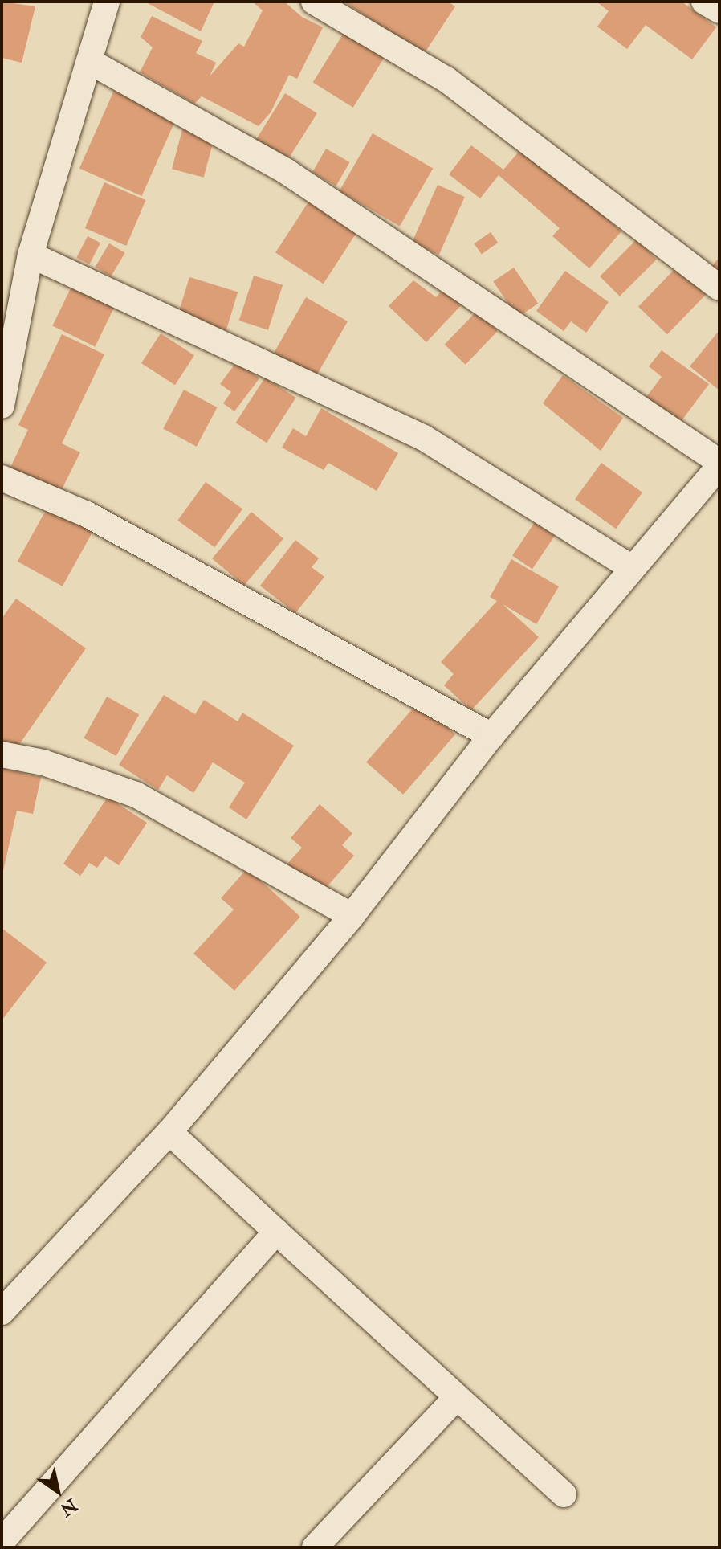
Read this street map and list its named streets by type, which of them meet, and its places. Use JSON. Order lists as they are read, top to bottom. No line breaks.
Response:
{"north":"bottom right"}
